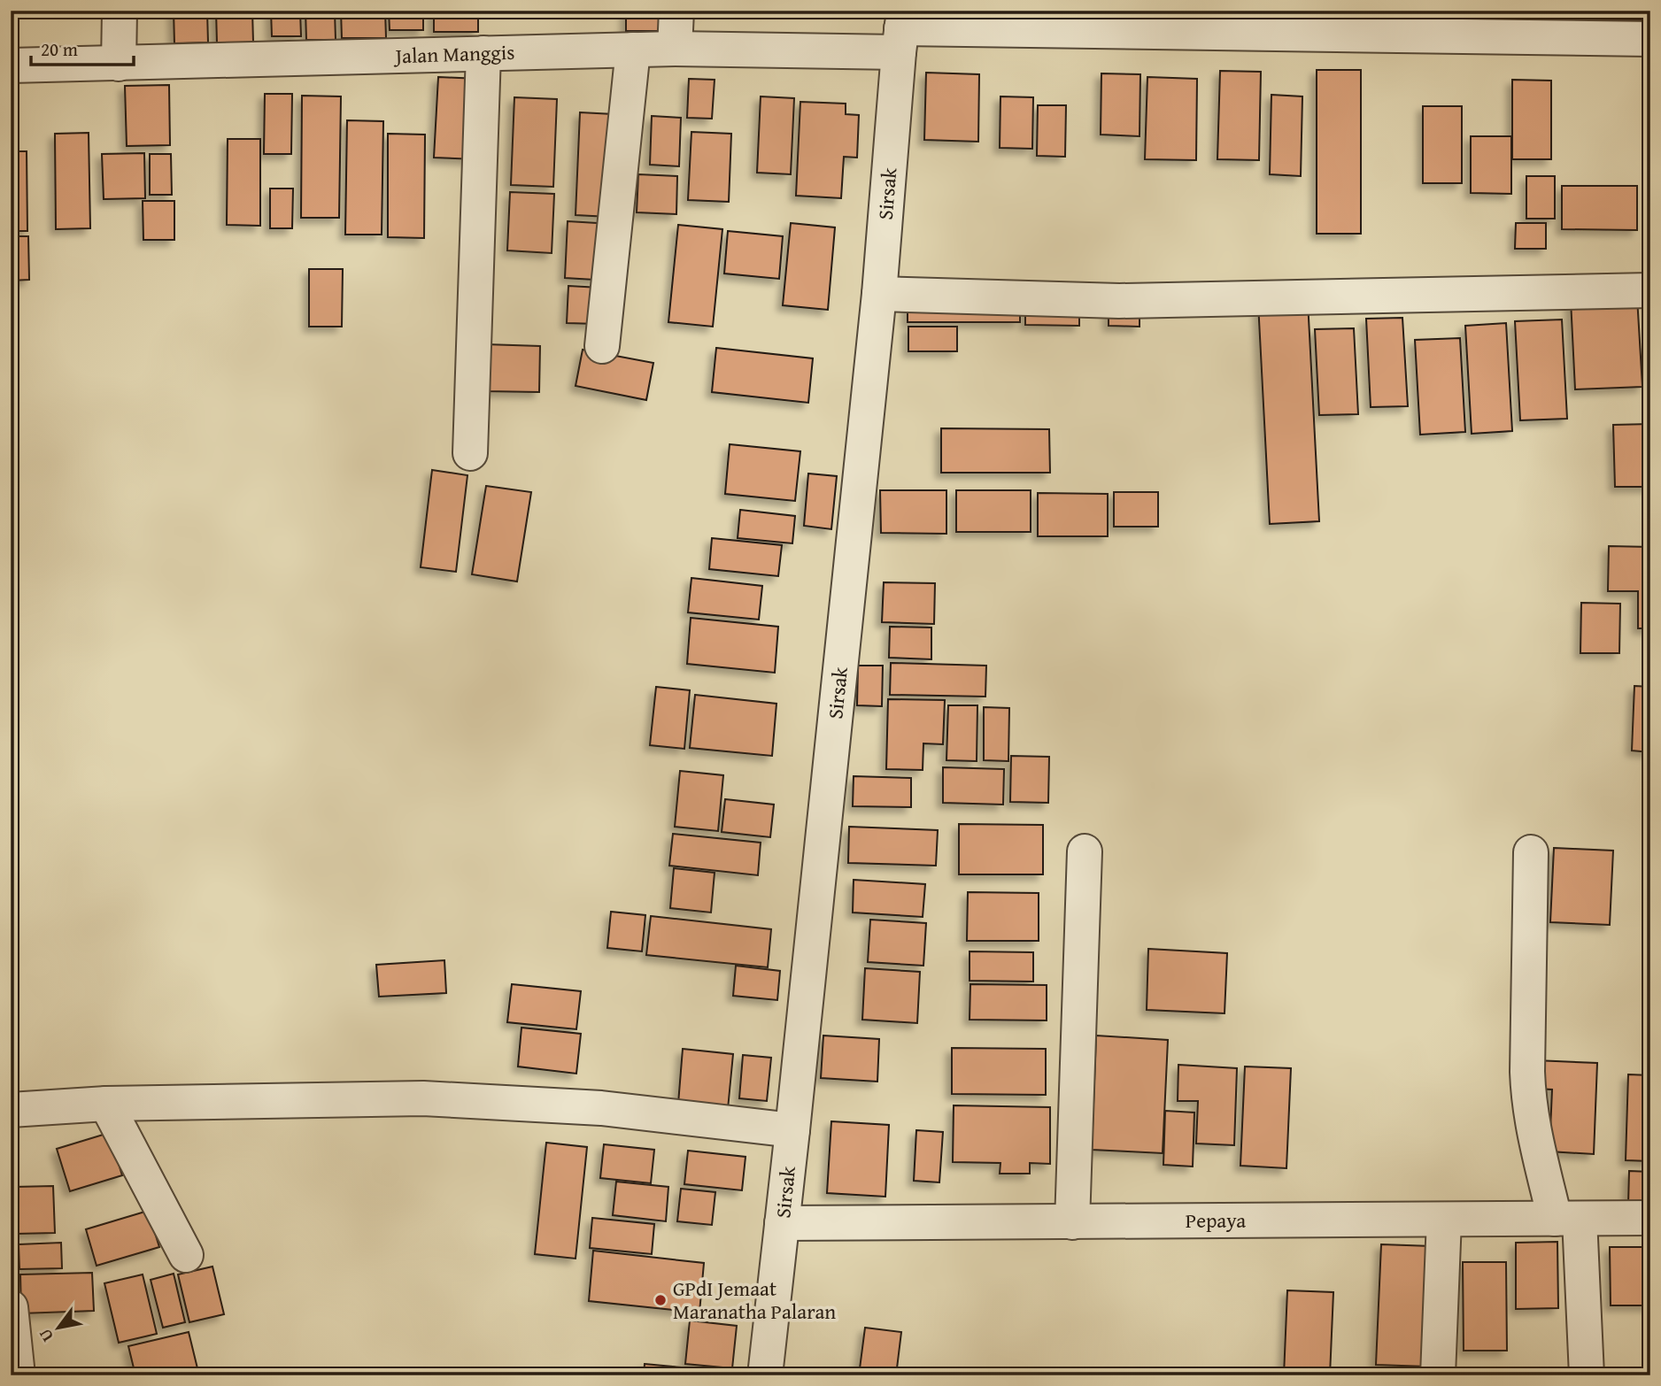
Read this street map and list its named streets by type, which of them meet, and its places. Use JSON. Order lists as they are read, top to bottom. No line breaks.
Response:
{"streets":{"street":["Jalan Manggis","Sirsak","Pepaya"]},"crossings":[["Jalan Manggis","Sirsak"],["Sirsak","Pepaya"]],"places":["GPdI Jemaat Maranatha Palaran"],"scale_bar":"20 m","north":"bottom left"}
